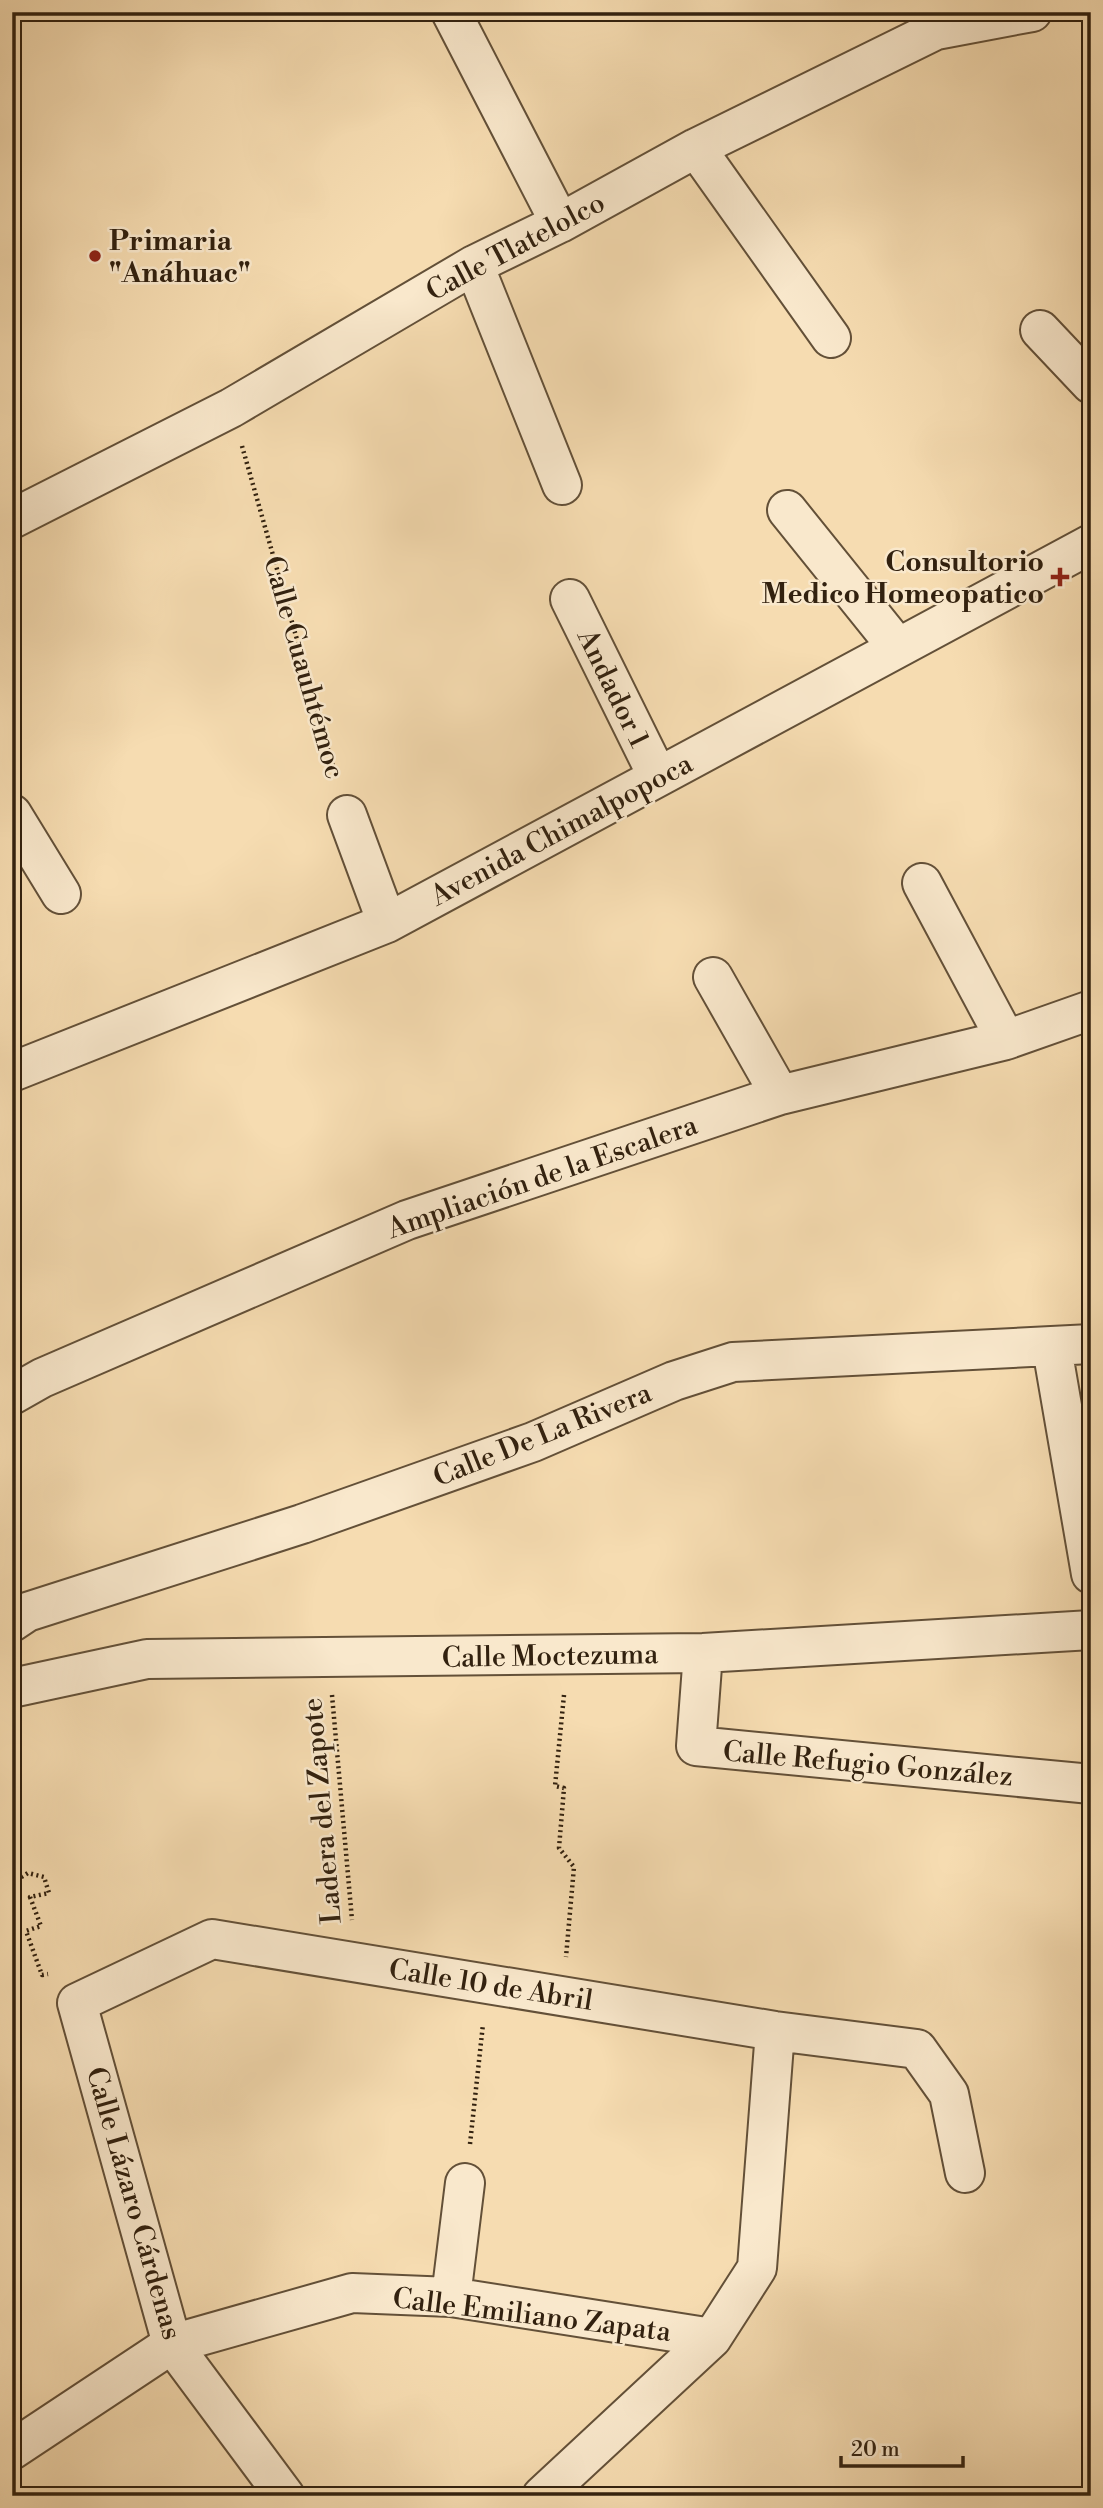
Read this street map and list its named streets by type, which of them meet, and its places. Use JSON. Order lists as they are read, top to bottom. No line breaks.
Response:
{"streets":{"street":["Calle Tlatelolco","Calle Cuauhtémoc","Andador 1","Avenida Chimalpopoca","Ampliación de la Escalera","Calle De La Rivera","Calle Moctezuma","Calle Refugio González","Calle 10 de Abril","Calle Lázaro Cárdenas","Calle Emiliano Zapata"],"path":["Ladera del Zapote"]},"crossings":[["Calle Tlatelolco","Calle Cuauhtémoc"],["Calle Cuauhtémoc","Avenida Chimalpopoca"],["Andador 1","Avenida Chimalpopoca"],["Calle Moctezuma","Calle Refugio González"],["Calle Moctezuma","Ladera del Zapote"],["Ladera del Zapote","Calle 10 de Abril"],["Calle 10 de Abril","Calle Lázaro Cárdenas"],["Calle Lázaro Cárdenas","Calle Emiliano Zapata"]],"places":{"other":["Primaria \"Anáhuac\""],"health":["Consultorio Medico Homeopatico"]},"scale_bar":"20 m"}
